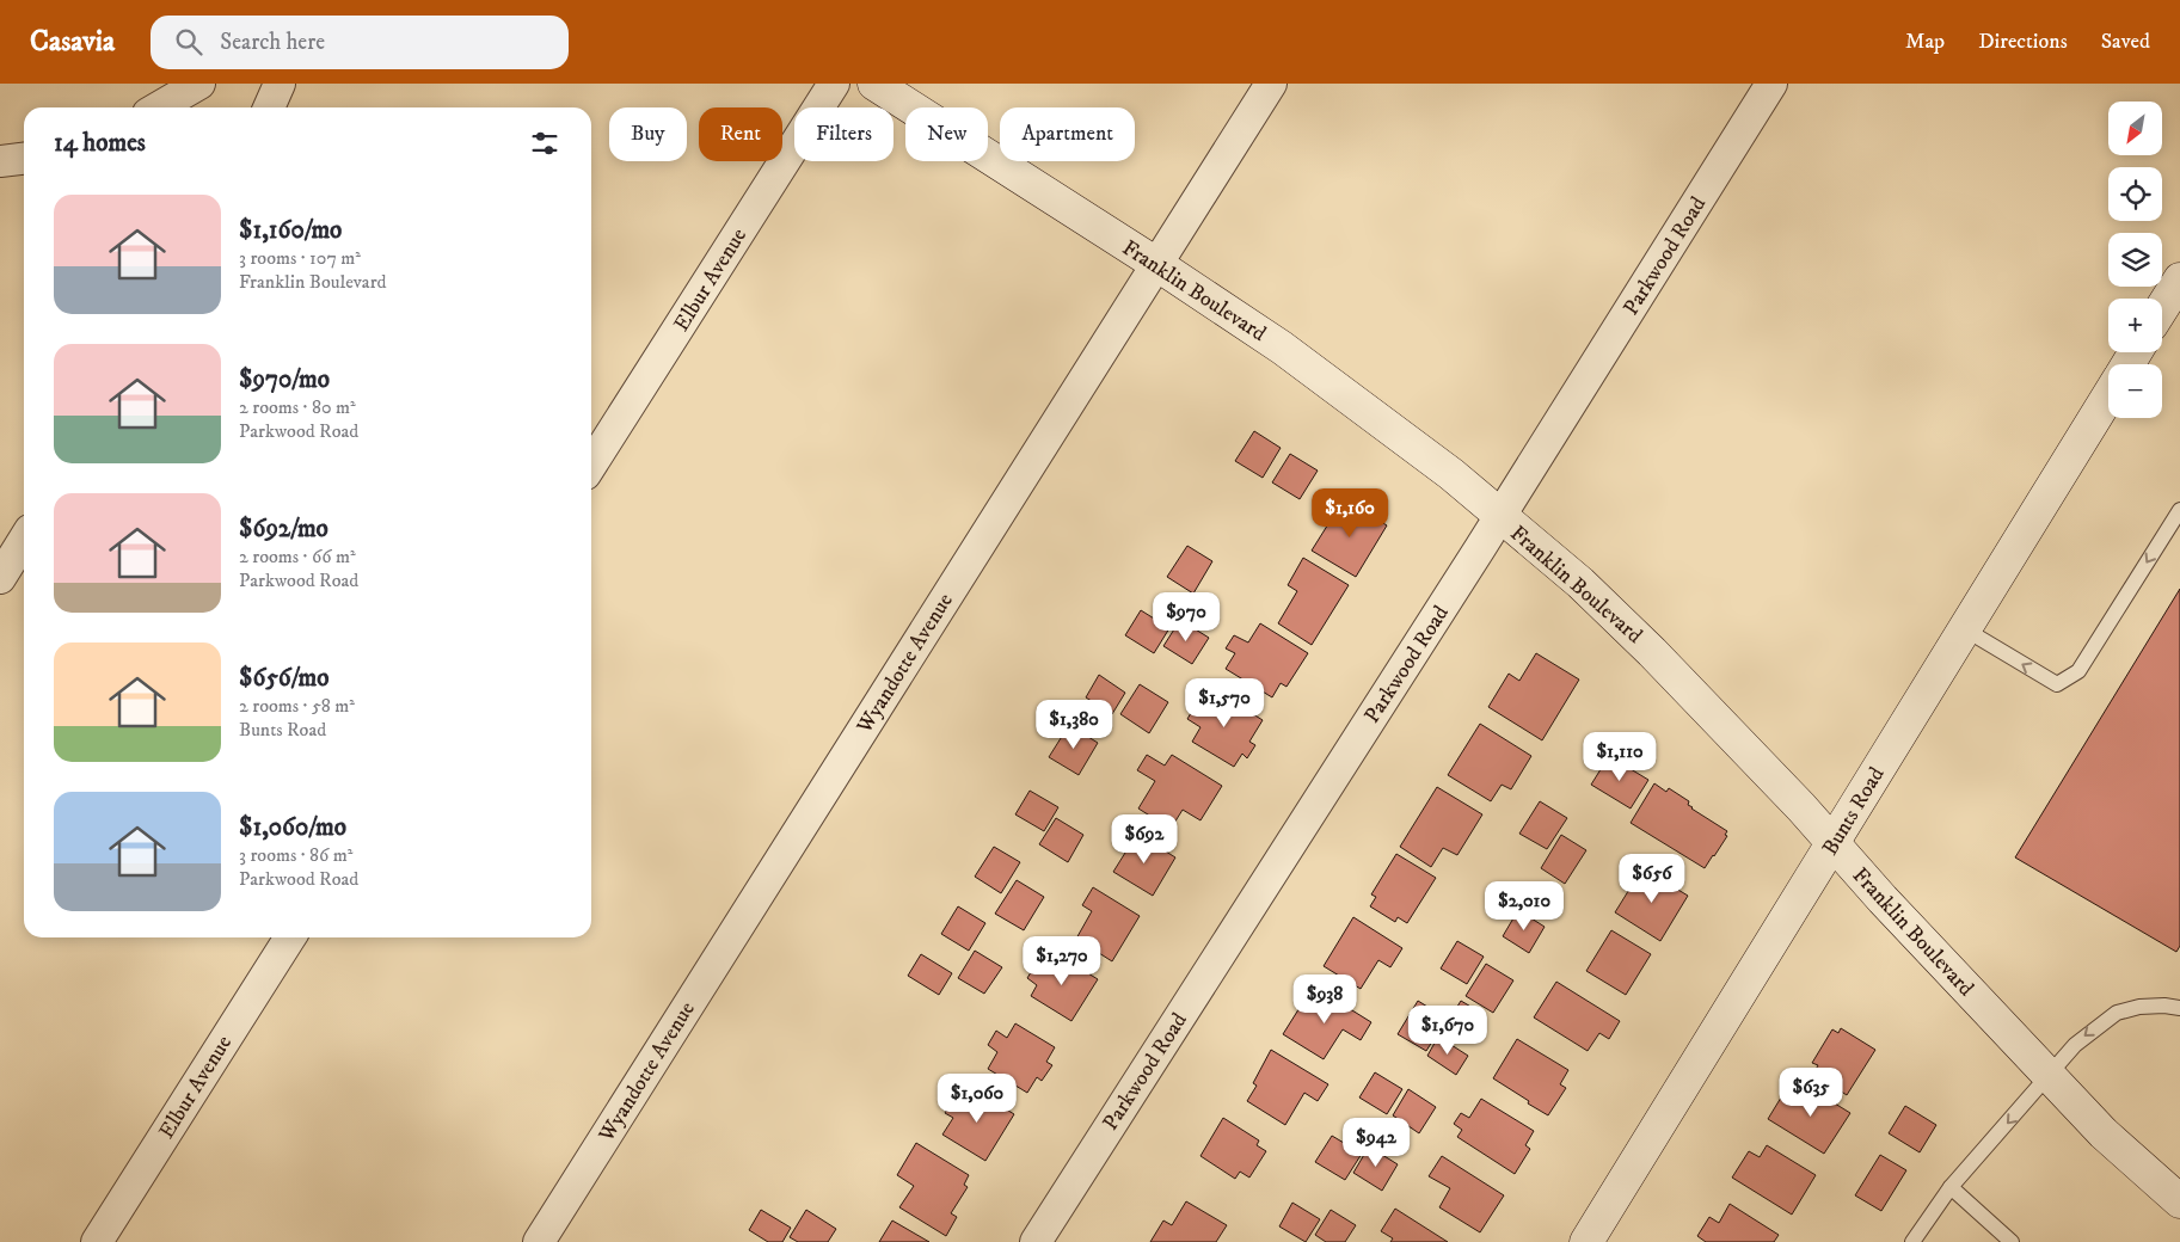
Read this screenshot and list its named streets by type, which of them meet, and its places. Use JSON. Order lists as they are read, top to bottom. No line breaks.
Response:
{"streets":{"street":["Parkwood Road","Elbur Avenue","Franklin Boulevard","Wyandotte Avenue","Bunts Road"]},"crossings":[["Parkwood Road","Franklin Boulevard"],["Franklin Boulevard","Wyandotte Avenue"],["Franklin Boulevard","Bunts Road"]],"north":"bottom left","page":{"header":"Casavia","search":"Search here","nav":["Map","Directions","Saved"],"map_buttons":["+","−"],"chip":["Buy","Rent","Filters","New","Apartment"],"heading":"14 homes","list":[{"name":"$1,160/mo","note":"3 rooms · 107 m² · Franklin Boulevard"},{"name":"$970/mo","note":"2 rooms · 80 m² · Parkwood Road"},{"name":"$692/mo","note":"2 rooms · 66 m² · Parkwood Road"},{"name":"$656/mo","note":"2 rooms · 58 m² · Bunts Road"},{"name":"$1,060/mo","note":"3 rooms · 86 m² · Parkwood Road"}],"price":["$1,160","$970","$1,570","$1,380","$1,110","$692","$656","$2,010","$1,270","$938","$1,670","$635","$1,060","$942"]}}
